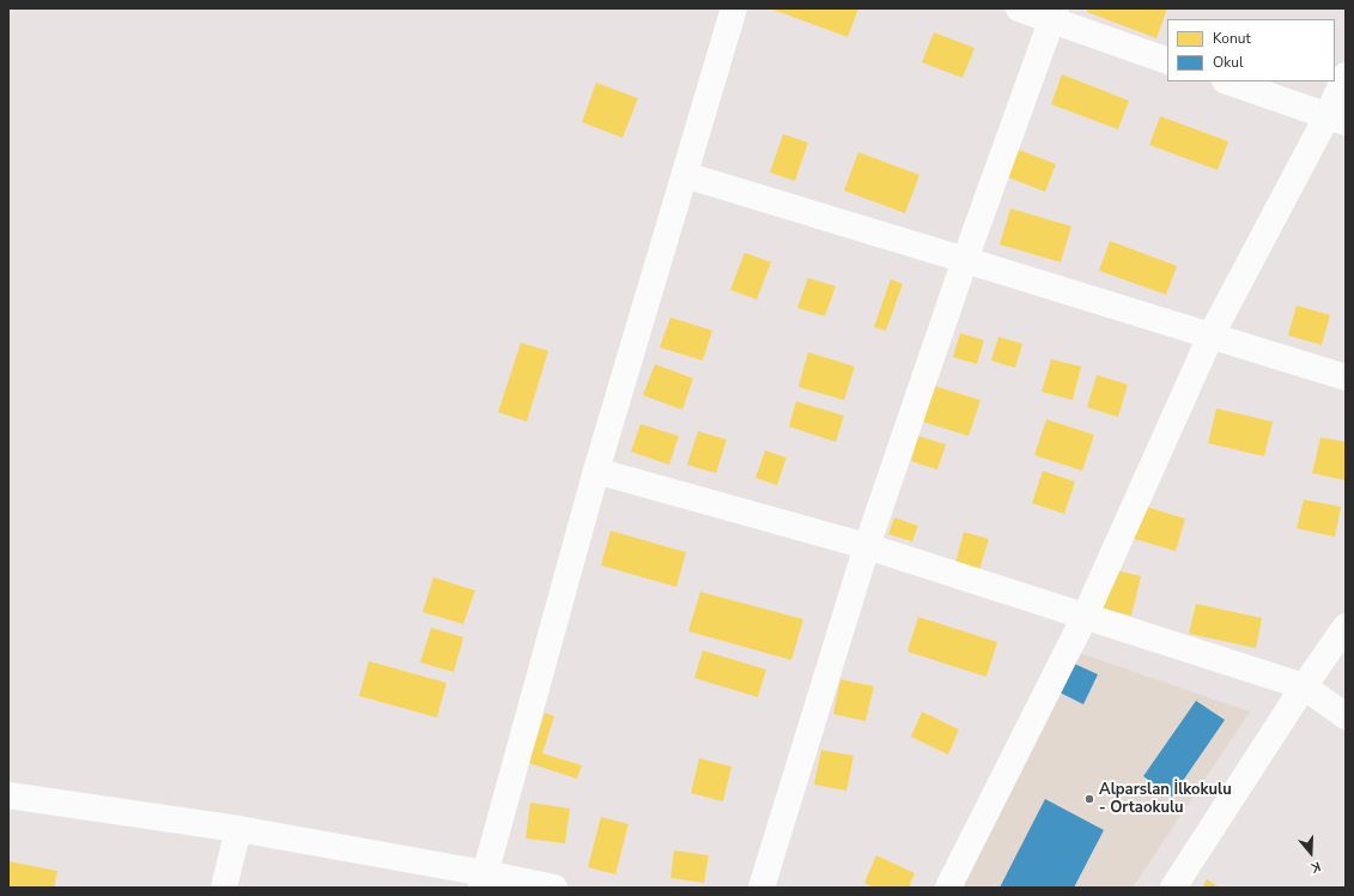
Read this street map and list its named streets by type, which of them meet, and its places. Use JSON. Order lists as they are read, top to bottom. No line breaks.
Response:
{"places":["Alparslan İlkokulu - Ortaokulu"],"legend":["Konut","Okul"],"north":"bottom"}
